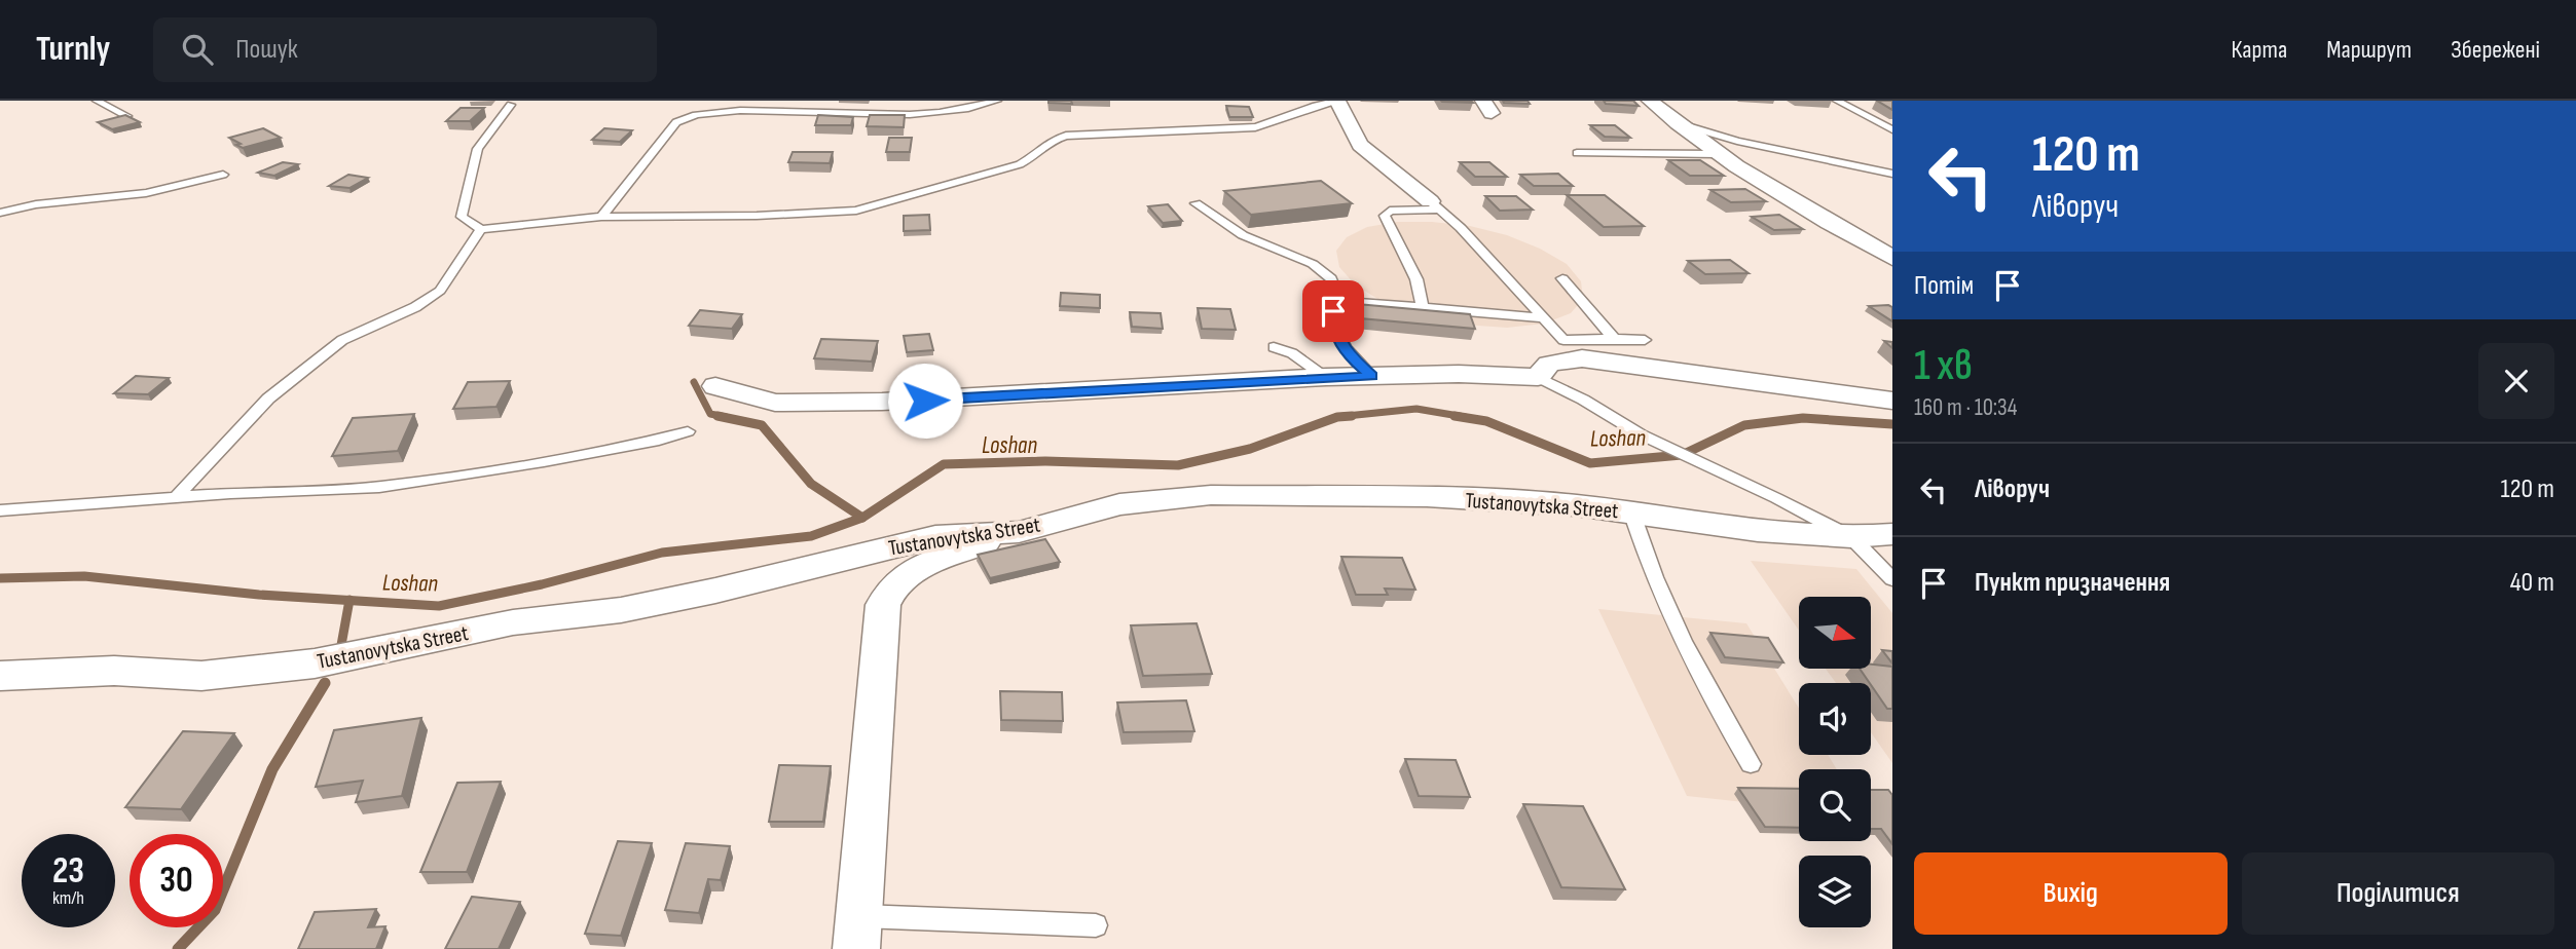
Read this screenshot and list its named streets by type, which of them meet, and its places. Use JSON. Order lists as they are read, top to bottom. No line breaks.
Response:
{"streets":{"street":["Tustanovytska Street"]},"water":["Loshan"],"north":"right","page":{"header":"Turnly","search":"Пошук","nav":["Карта","Маршрут","Збережені"],"turn":["120 m","Ліворуч"],"then":"Потім","heading":["1 хв","160 m · 10:34"],"list":[{"name":"Ліворуч","value":"120 m"},{"name":"Пункт призначення","value":"40 m"}],"speed":"23 km/h","limit":"30","buttons":["Вихід","Поділитися"]}}
